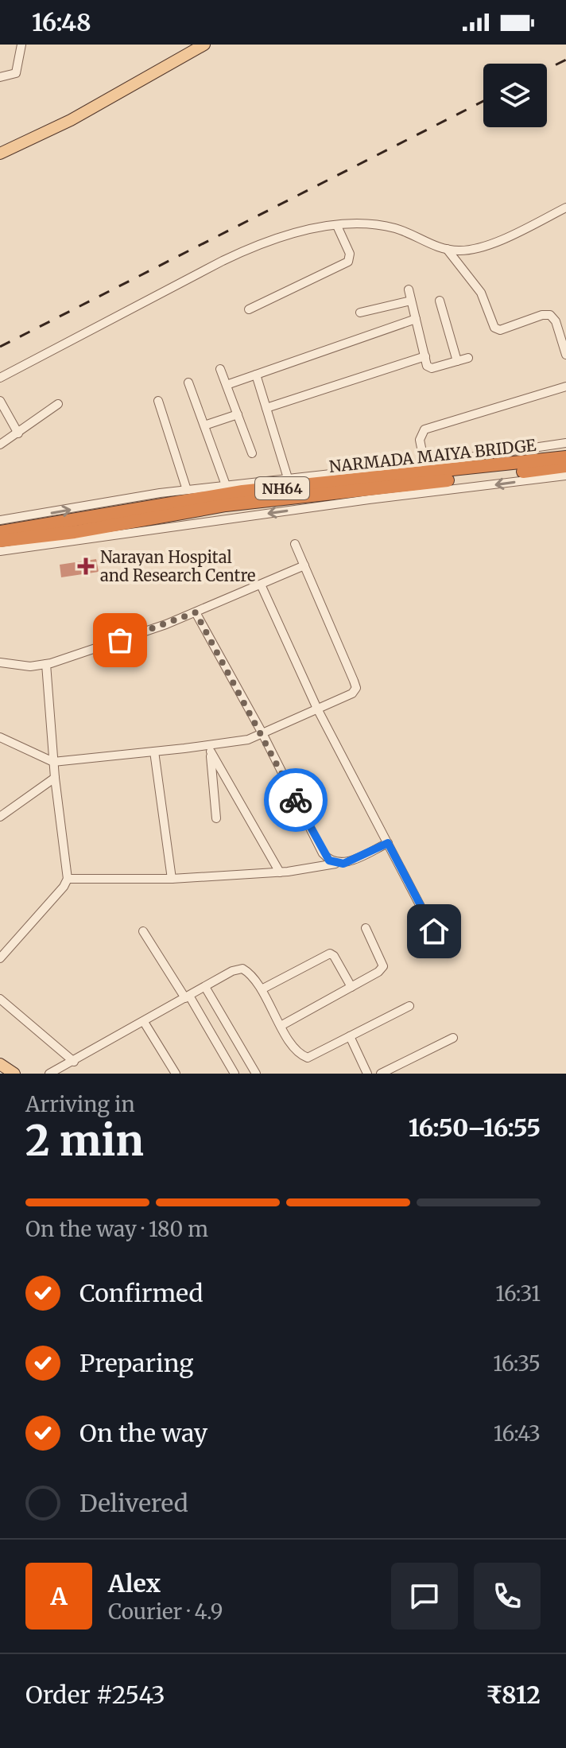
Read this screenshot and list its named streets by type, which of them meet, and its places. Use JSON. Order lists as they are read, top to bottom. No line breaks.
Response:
{"streets":{"highway":["NARMADA MAIYA BRIDGE","NH64"]},"places":{"health":["Narayan Hospital and Research Centre"]},"page":{"status":"16:48","heading":["2 min","Arriving in","16:50–16:55"],"panel":["Alex","Courier · 4.9","Order #2543","₹812"],"bar":"On the way · 180 m","list":[["Confirmed","16:31"],["Preparing","16:35"],["On the way","16:43"],"Delivered"],"round":"A"}}
